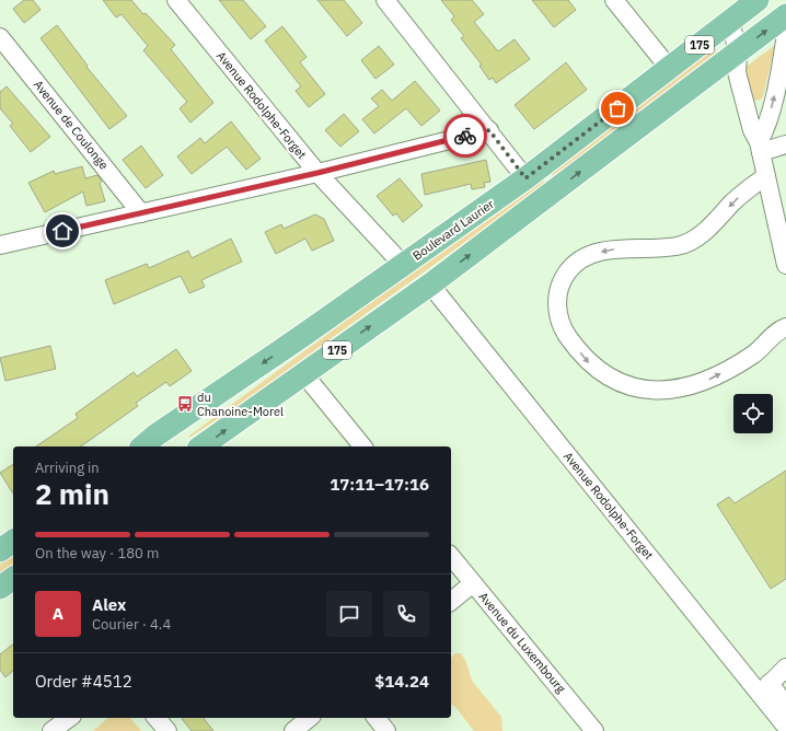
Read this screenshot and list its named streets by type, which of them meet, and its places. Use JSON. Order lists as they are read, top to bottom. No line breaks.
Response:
{"streets":{"main road":["175","Boulevard Laurier"],"street":["Avenue Rodolphe-Forget","Avenue de Coulonge","Avenue du Luxembourg"]},"crossings":[["175","Avenue Rodolphe-Forget"],["Avenue Rodolphe-Forget","Boulevard Laurier"]],"places":{"bus stop":["du Chanoine-Morel"]},"page":{"heading":["2 min","Arriving in","17:11–17:16"],"panel":["Alex","Courier · 4.4","Order #4512","$14.24"],"bar":"On the way · 180 m","round":"A"}}
